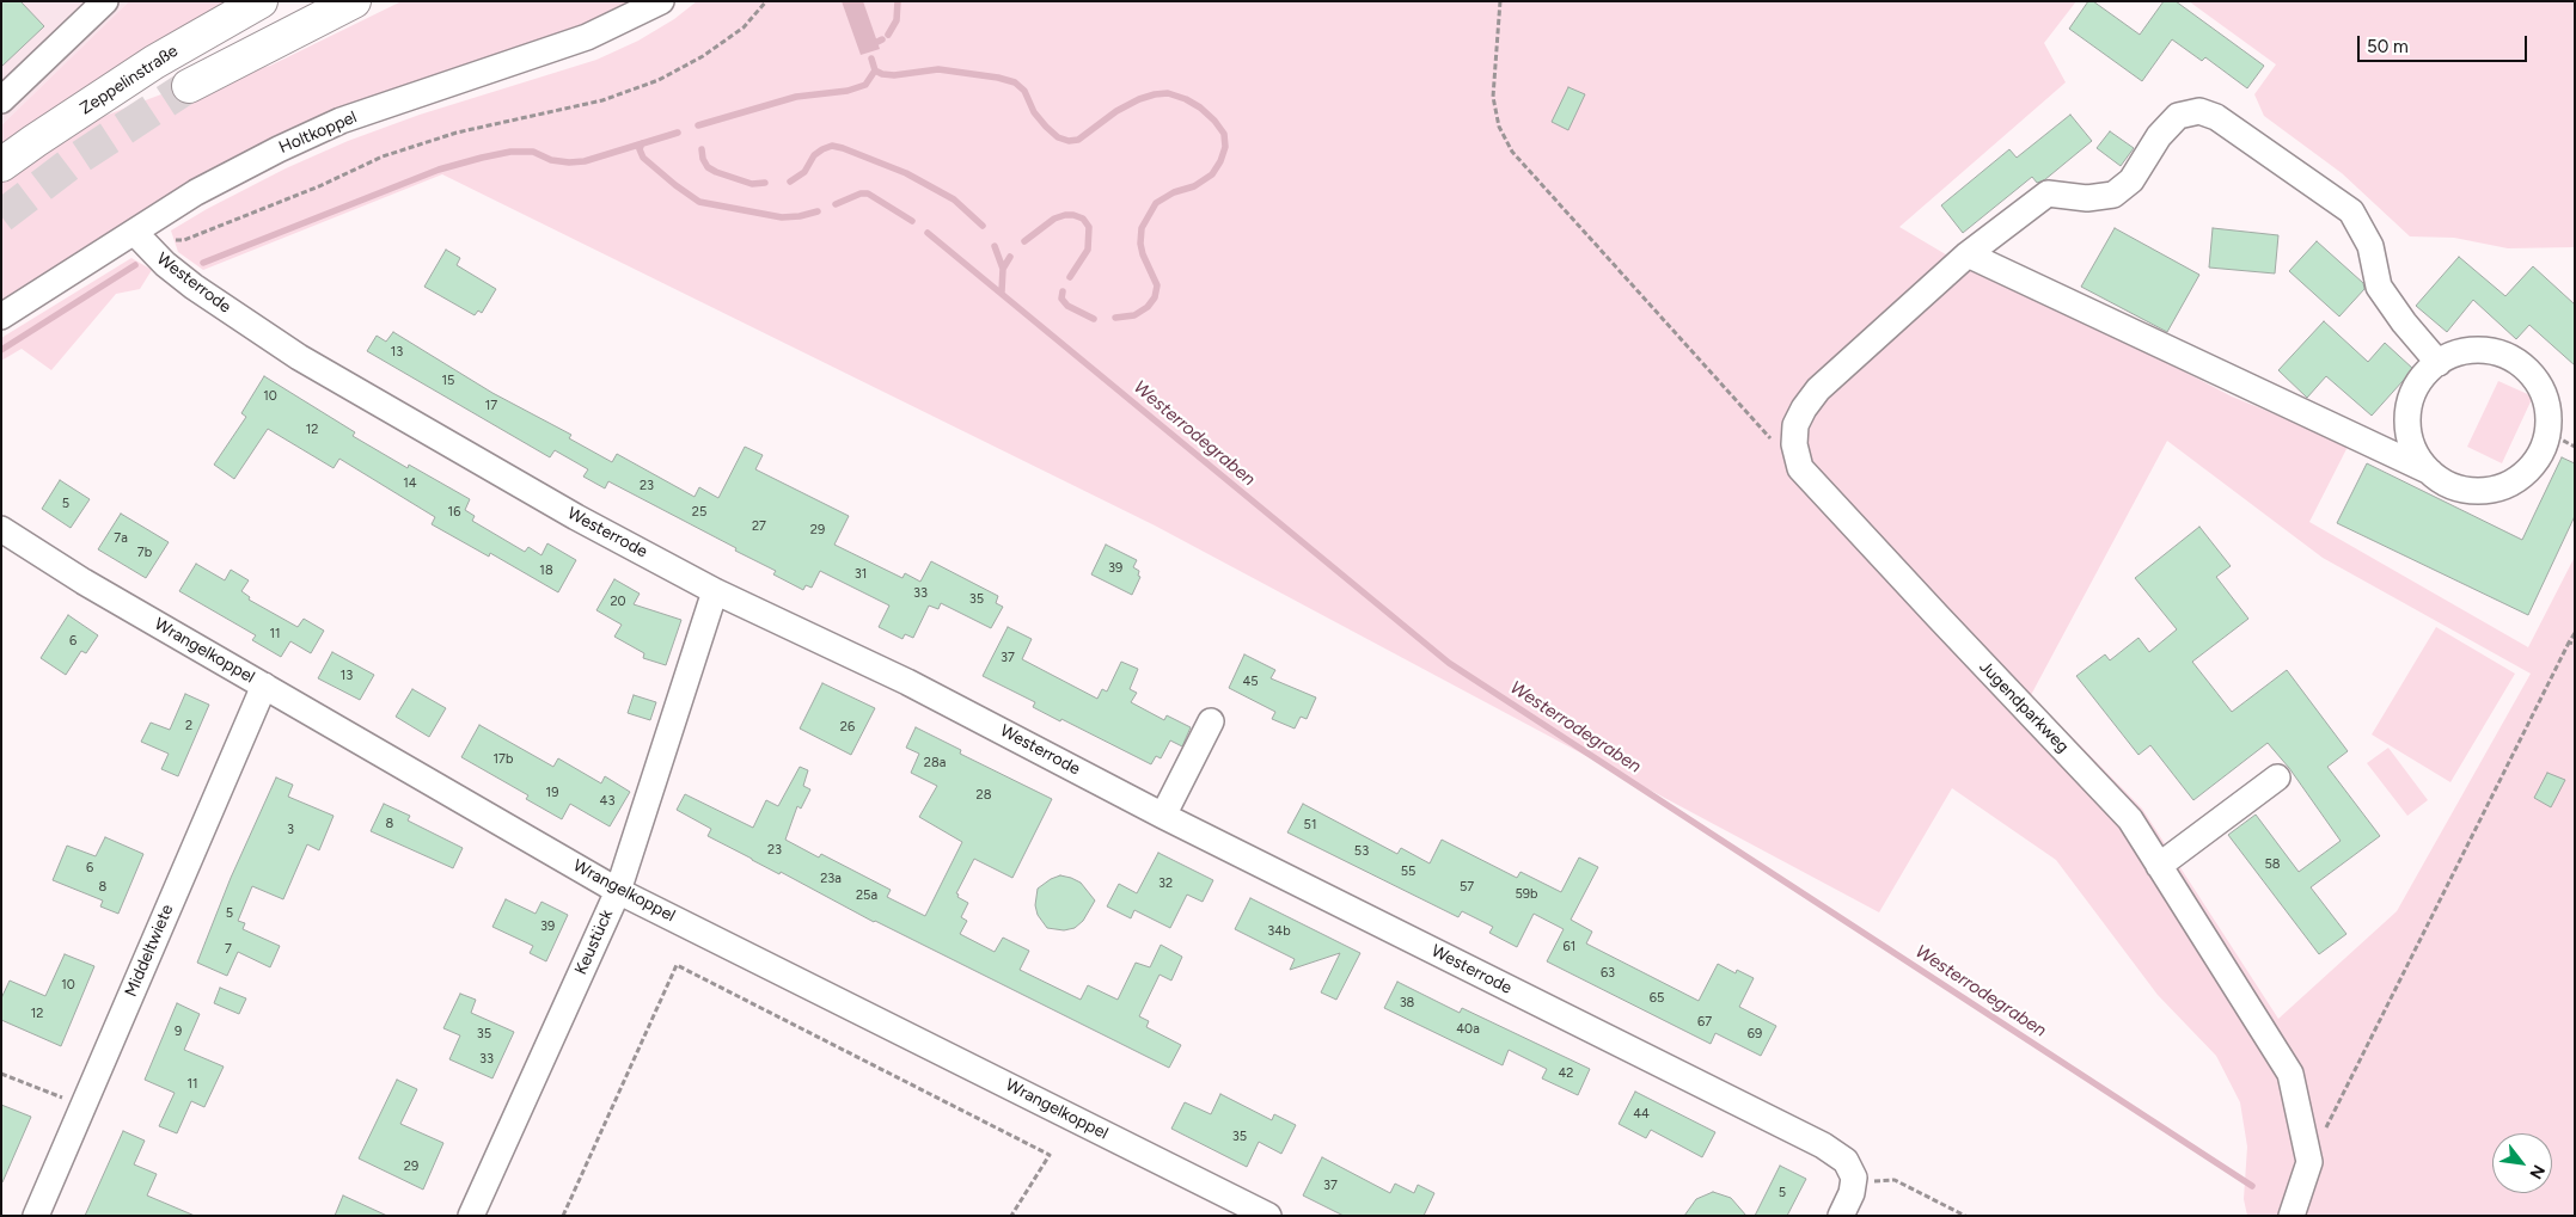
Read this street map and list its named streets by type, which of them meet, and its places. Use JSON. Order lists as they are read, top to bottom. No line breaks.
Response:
{"streets":{"highway":["Zeppelinstraße"],"street":["Holtkoppel","Westerrode","Wrangelkoppel","Jugendparkweg","Keustück","Middeltwiete"]},"crossings":[["Holtkoppel","Westerrode"],["Westerrode","Keustück"],["Wrangelkoppel","Keustück"],["Wrangelkoppel","Middeltwiete"]],"water":["Westerrodegraben"],"house_numbers":["13","15","10","17","12","14","23","5","16","25","27","29","7a","7b","39","18","31","33","35","20","11","6","37","13","45","2","26","17b","28a","19","28","43","8","51","3","23","53","58","6","55","23a","32","8","57","59b","25a","5","39","34b","61","7","63","10","65","38","12","67","40a","9","35","69","33","42","11","44","35","29","37","5"],"scale_bar":"50 m","north":"bottom right"}
